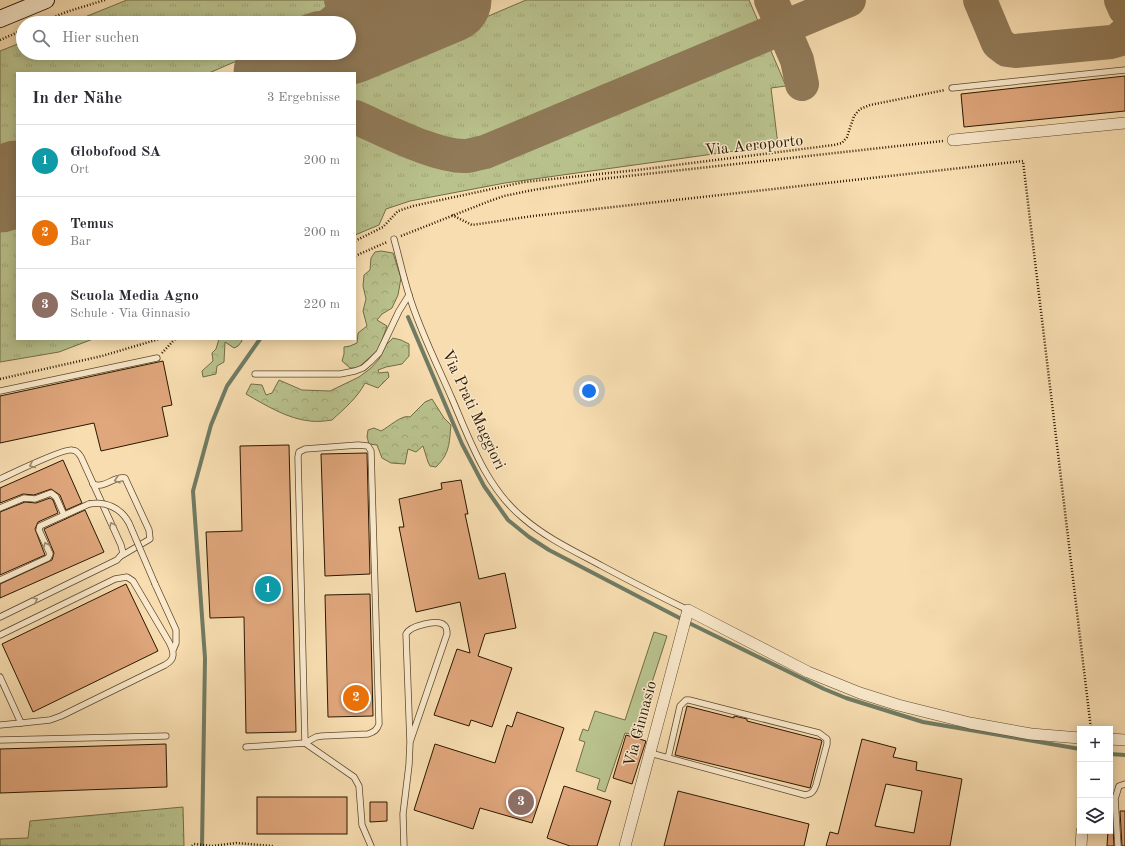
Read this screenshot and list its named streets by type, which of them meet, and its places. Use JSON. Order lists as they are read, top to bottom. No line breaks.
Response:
{"streets":{"street":["Via Ginnasio"],"lane":["Via Prati Maggiori"],"path":["Via Aeroporto"]},"crossings":[["Via Aeroporto","Via Prati Maggiori"],["Via Prati Maggiori","Via Ginnasio"]],"page":{"search":"Hier suchen","heading":["In der Nähe","3 Ergebnisse"],"list":[{"mark":"1","name":"Globofood SA","note":"Ort","value":"200 m"},{"mark":"2","name":"Temus","note":"Bar","value":"200 m"},{"mark":"3","name":"Scuola Media Agno","note":"Schule · Via Ginnasio","value":"220 m"}],"pins":["1","2","3"],"map_buttons":["+","−"]}}
